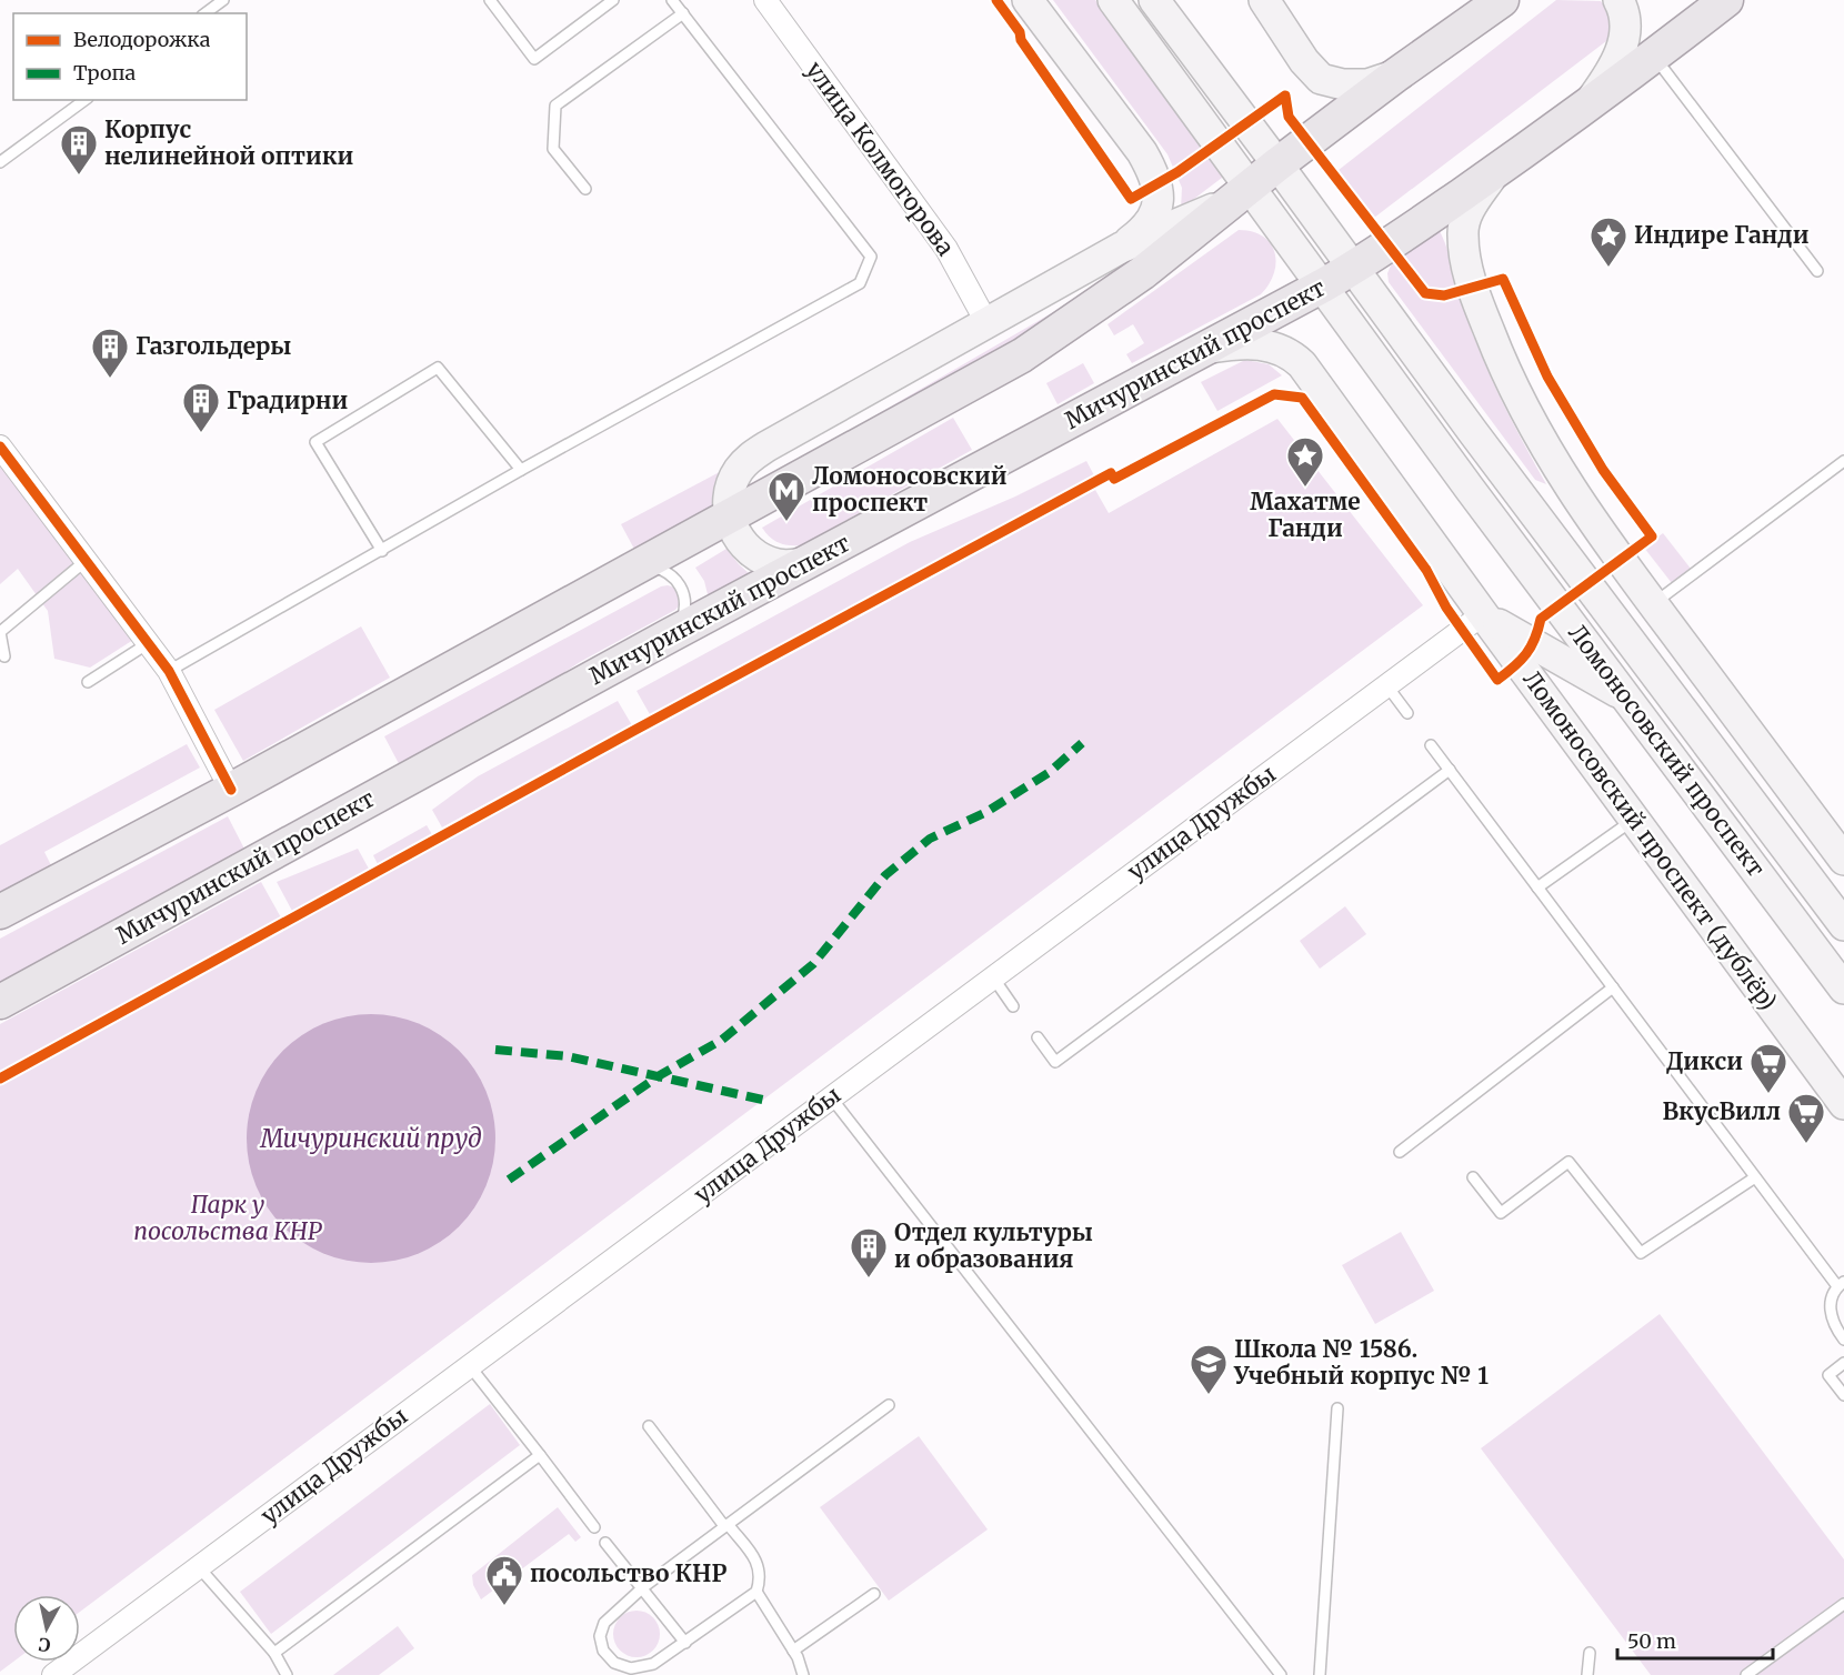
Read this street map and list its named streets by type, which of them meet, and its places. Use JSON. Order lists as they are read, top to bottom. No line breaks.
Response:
{"streets":{"main road":["Мичуринский проспект","Ломоносовский проспект","Ломоносовский проспект (дублёр)"],"street":["улица Колмогорова","улица Дружбы"]},"crossings":[["Мичуринский проспект","Ломоносовский проспект"],["Мичуринский проспект","Ломоносовский проспект (дублёр)"],["улица Дружбы","Ломоносовский проспект (дублёр)"]],"water":["Мичуринский пруд"],"parks":["Парк у посольства КНР"],"places":{"building":["Корпус нелинейной оптики","Газгольдеры","Градирни","Отдел культуры и образования"],"place":["Индире Ганди","Махатме Ганди"],"metro station":["Ломоносовский проспект"],"supermarket":["Дикси","ВкусВилл"],"school or university":["Школа № 1586. Учебный корпус № 1"],"public building":["посольство КНР"]},"legend":["Велодорожка","Тропа"],"scale_bar":"50 m","north":"bottom"}
